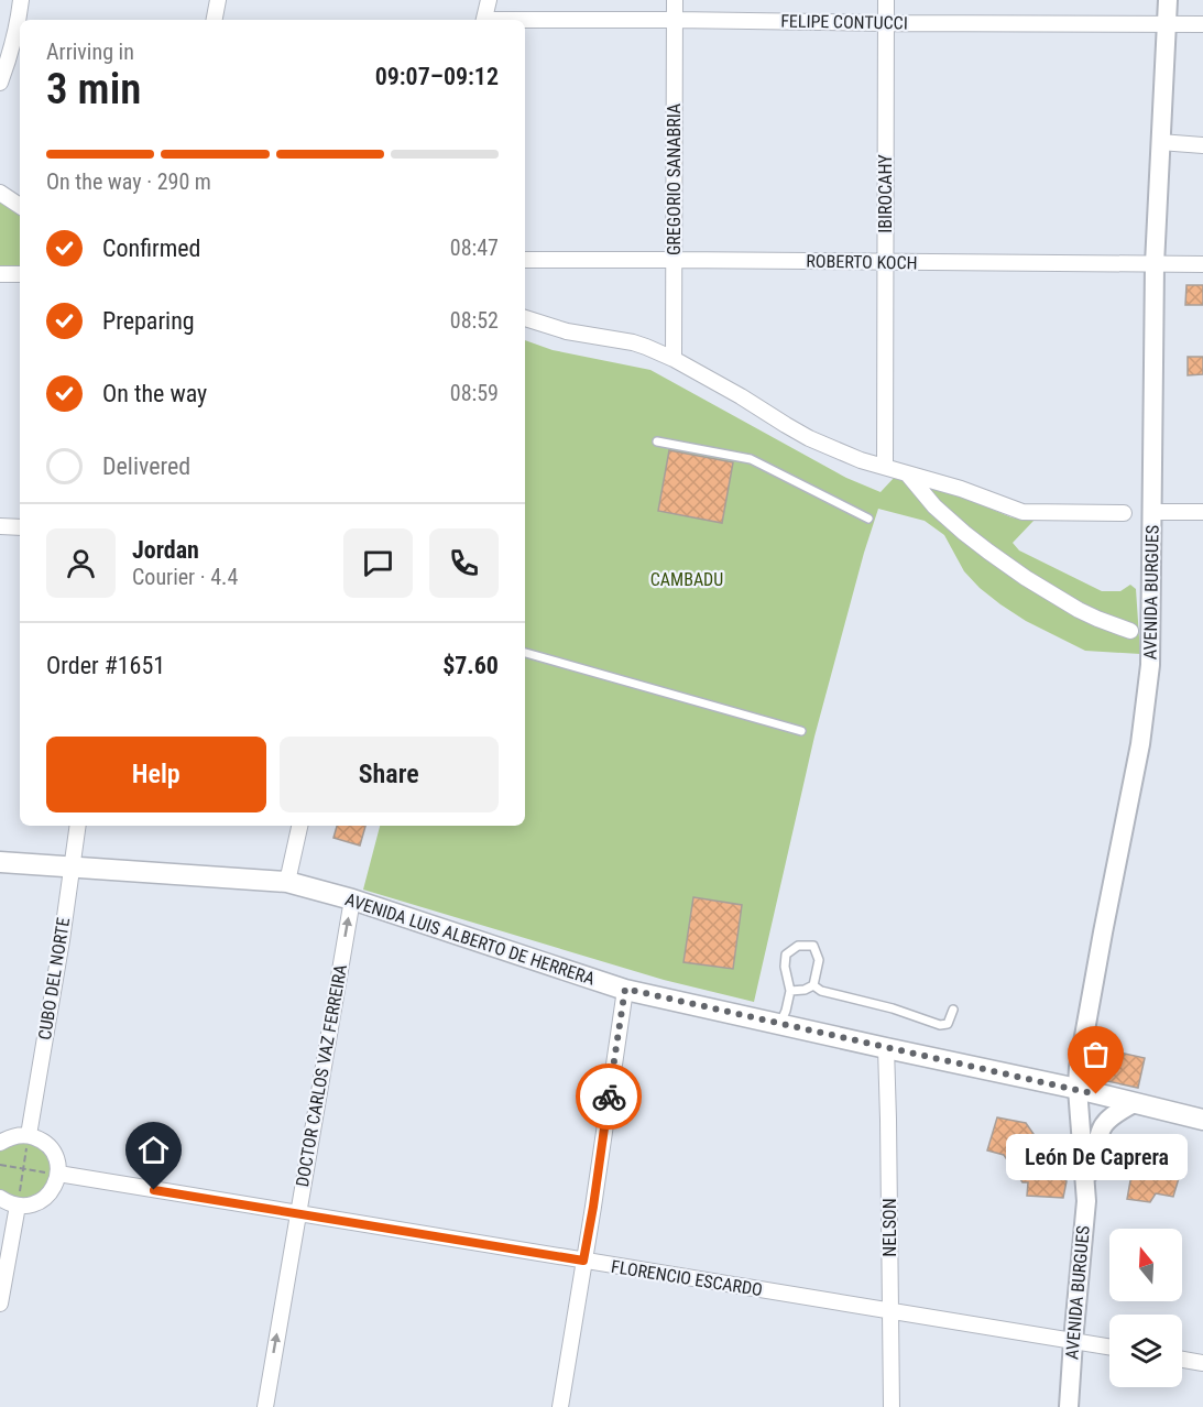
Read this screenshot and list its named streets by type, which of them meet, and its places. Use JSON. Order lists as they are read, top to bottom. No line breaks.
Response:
{"streets":{"main road":["AVENIDA LUIS ALBERTO DE HERRERA"],"street":["FELIPE CONTUCCI","GREGORIO SANABRIA","IBIROCAHY","ROBERTO KOCH","AVENIDA BURGUES","CUBO DEL NORTE","DOCTOR CARLOS VAZ FERREIRA","NELSON","FLORENCIO ESCARDO"]},"crossings":[["FELIPE CONTUCCI","GREGORIO SANABRIA"],["FELIPE CONTUCCI","IBIROCAHY"],["FELIPE CONTUCCI","AVENIDA BURGUES"],["GREGORIO SANABRIA","ROBERTO KOCH"],["IBIROCAHY","ROBERTO KOCH"],["ROBERTO KOCH","AVENIDA BURGUES"],["AVENIDA BURGUES","AVENIDA LUIS ALBERTO DE HERRERA"],["AVENIDA BURGUES","FLORENCIO ESCARDO"],["AVENIDA LUIS ALBERTO DE HERRERA","CUBO DEL NORTE"],["AVENIDA LUIS ALBERTO DE HERRERA","DOCTOR CARLOS VAZ FERREIRA"],["AVENIDA LUIS ALBERTO DE HERRERA","NELSON"],["DOCTOR CARLOS VAZ FERREIRA","FLORENCIO ESCARDO"],["NELSON","FLORENCIO ESCARDO"]],"one_way":["DOCTOR CARLOS VAZ FERREIRA"],"parks":["CAMBADU"],"places":["León De Caprera"],"north":"top","page":{"heading":["3 min","Arriving in","09:07–09:12"],"panel":["Jordan","Courier · 4.4","Order #1651","$7.60"],"bar":"On the way · 290 m","list":[["Confirmed","08:47"],["Preparing","08:52"],["On the way","08:59"],"Delivered"],"buttons":["Help","Share"],"bubble":"León De Caprera"}}
